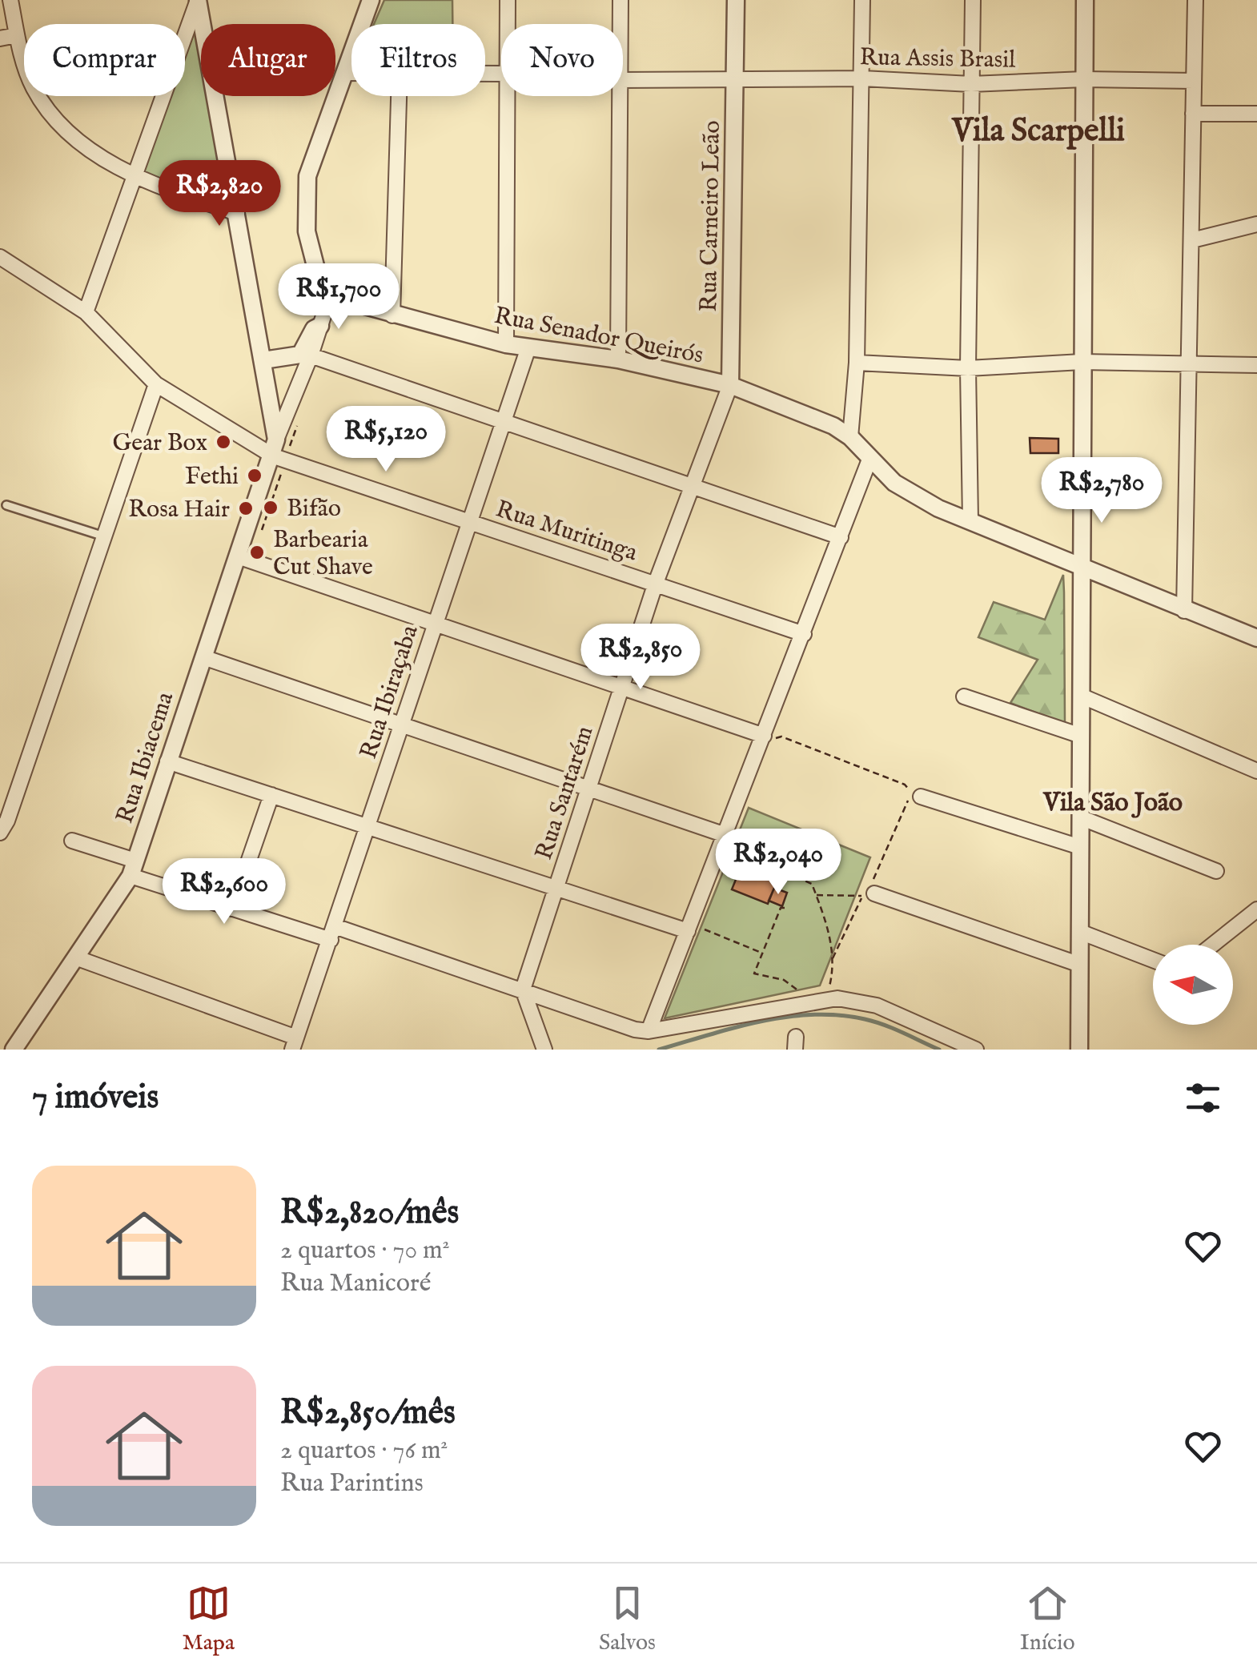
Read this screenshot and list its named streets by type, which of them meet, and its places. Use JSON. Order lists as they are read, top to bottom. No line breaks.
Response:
{"streets":{"street":["Rua Assis Brasil","Rua Carneiro Leão","Rua Senador Queirós","Rua Muritinga","Rua Ibiraçaba","Rua Ibiacema","Rua Santarém"]},"crossings":[["Rua Assis Brasil","Rua Carneiro Leão"],["Rua Carneiro Leão","Rua Senador Queirós"],["Rua Carneiro Leão","Rua Santarém"],["Rua Senador Queirós","Rua Ibiraçaba"],["Rua Senador Queirós","Rua Ibiacema"],["Rua Senador Queirós","Rua Santarém"],["Rua Muritinga","Rua Ibiraçaba"],["Rua Muritinga","Rua Ibiacema"],["Rua Muritinga","Rua Santarém"]],"districts":["Vila Scarpelli","Vila São João"],"places":["Gear Box","Fethi","Bifão","Rosa Hair","Barbearia Cut Shave"],"north":"left","page":{"chip":["Comprar","Alugar","Filtros","Novo"],"price":["R$2,820","R$1,700","R$5,120","R$2,780","R$2,850","R$2,040","R$2,600"],"heading":"7 imóveis","list":[{"name":"R$2,820/mês","note":"2 quartos · 70 m² · Rua Manicoré"},{"name":"R$2,850/mês","note":"2 quartos · 76 m² · Rua Parintins"}],"tabs":["Mapa","Salvos","Início"]}}
